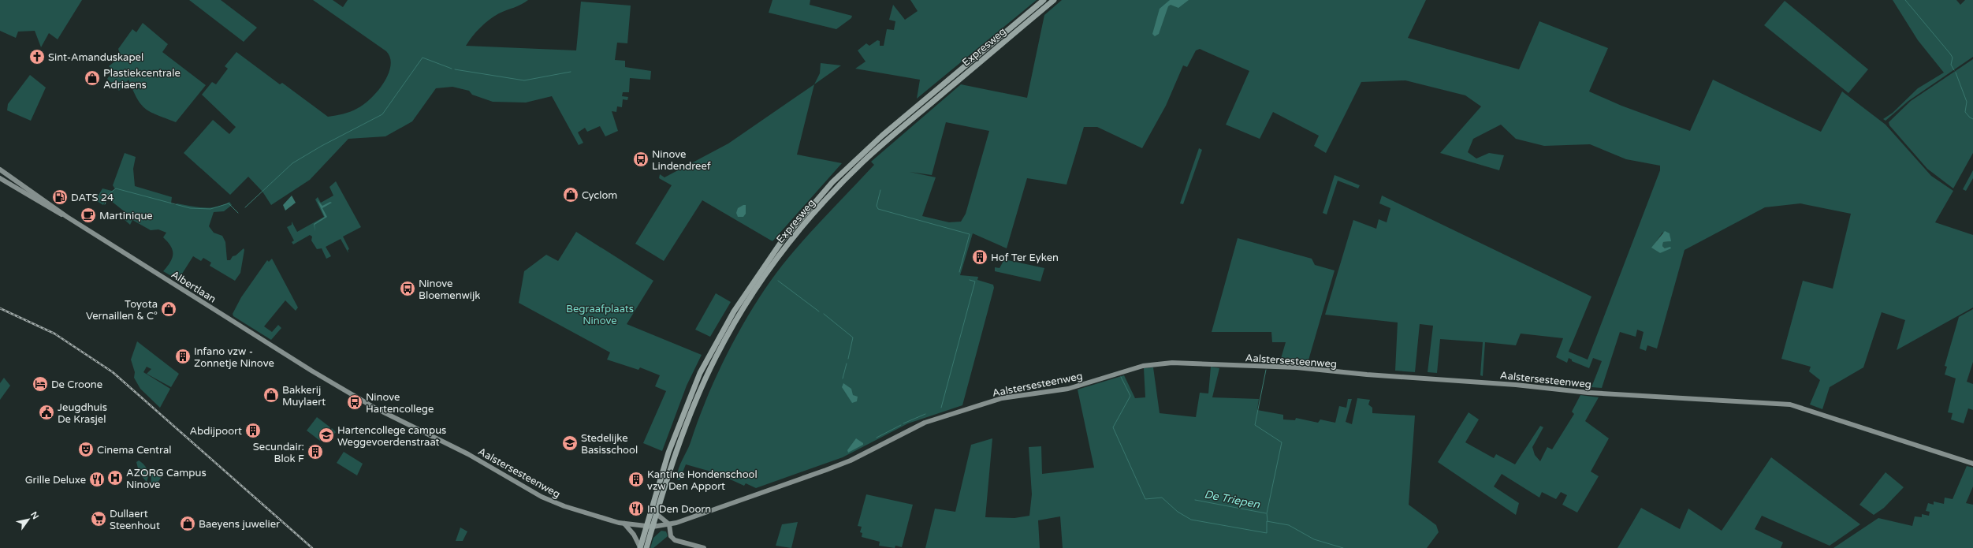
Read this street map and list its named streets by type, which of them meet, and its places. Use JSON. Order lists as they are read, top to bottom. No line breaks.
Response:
{"streets":{"highway":["Expresweg"],"main road":["Albertlaan","Aalstersesteenweg"]},"crossings":[["Expresweg","Aalstersesteenweg"],["Albertlaan","Aalstersesteenweg"]],"water":["De Triepen"],"parks":["Begraafplaats Ninove"],"places":{"church":["Sint-Amanduskapel"],"shop":["Plastiekcentrale Adriaens","Cyclom","Toyota Vernaillen & C°","Bakkerij Muylaert","Baeyens juwelier"],"bus stop":["Ninove Lindendreef","Ninove Bloemenwijk","Ninove Hartencollege"],"fuel station":["DATS 24"],"cafe":["Martinique"],"building":["Hof Ter Eyken","Infano vzw - Zonnetje Ninove","Abdijpoort","Secundair: Blok F","Kantine Hondenschool vzw Den Apport"],"hotel":["De Croone"],"public building":["Jeugdhuis De Krasjel"],"school or university":["Hartencollege campus Weggevoerdenstraat","Stedelijke Basisschool"],"theatre":["Cinema Central"],"hospital":["AZORG Campus Ninove"],"restaurant":["Grille Deluxe","In Den Doorn"],"supermarket":["Dullaert Steenhout"]},"north":"top right"}
